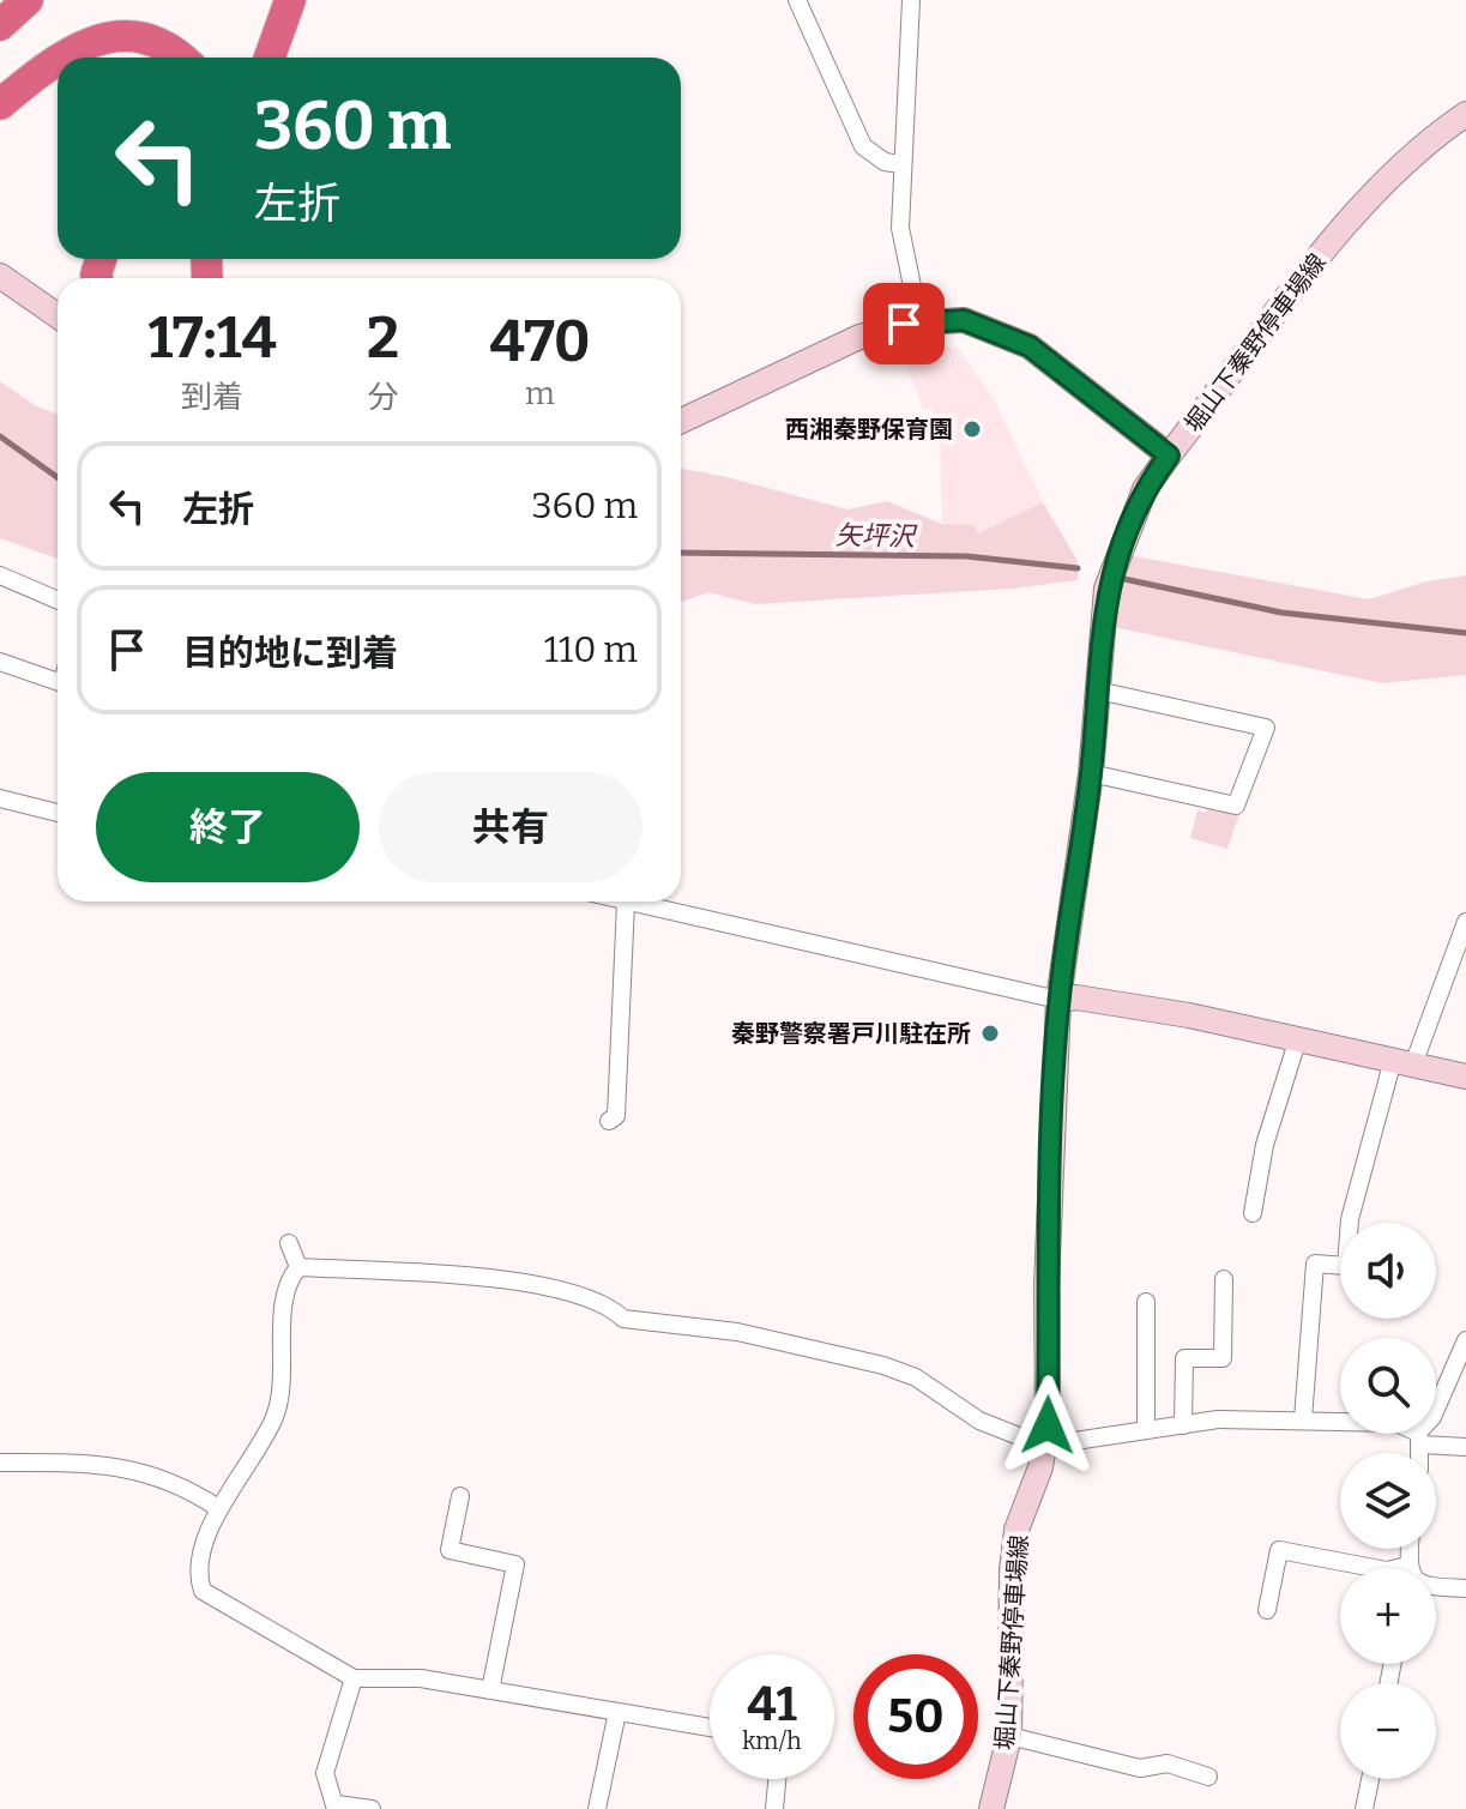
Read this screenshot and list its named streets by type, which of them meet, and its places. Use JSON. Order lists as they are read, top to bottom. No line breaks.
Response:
{"streets":{"main road":["堀山下秦野停車場線"]},"water":["矢坪沢"],"places":["西湘秦野保育園","秦野警察署戸川駐在所"],"page":{"turn":["360 m","左折"],"eta":["17:14","到着","2","分","470","m"],"list":[{"name":"左折","value":"360 m"},{"name":"目的地に到着","value":"110 m"}],"buttons":["終了","共有"],"map_buttons":["+","−"],"speed":"41 km/h","limit":"50"}}
